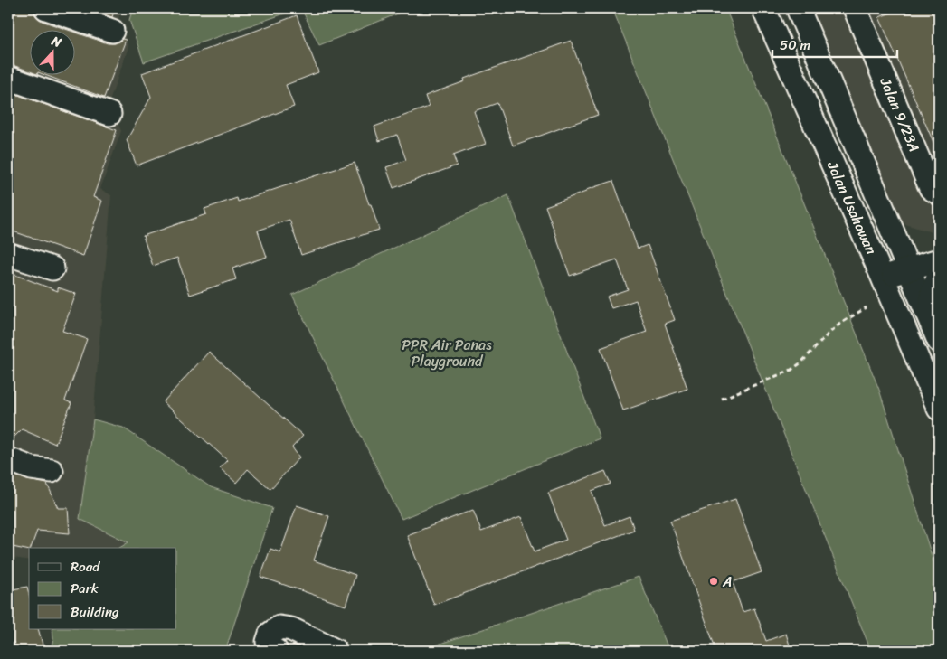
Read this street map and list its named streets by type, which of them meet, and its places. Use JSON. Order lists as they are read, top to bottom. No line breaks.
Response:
{"streets":{"street":["Jalan 9/23A","Jalan Usahawan"]},"parks":["PPR Air Panas Playground"],"places":["A"],"legend":["Road","Park","Building"],"scale_bar":"50 m","north":"top"}
